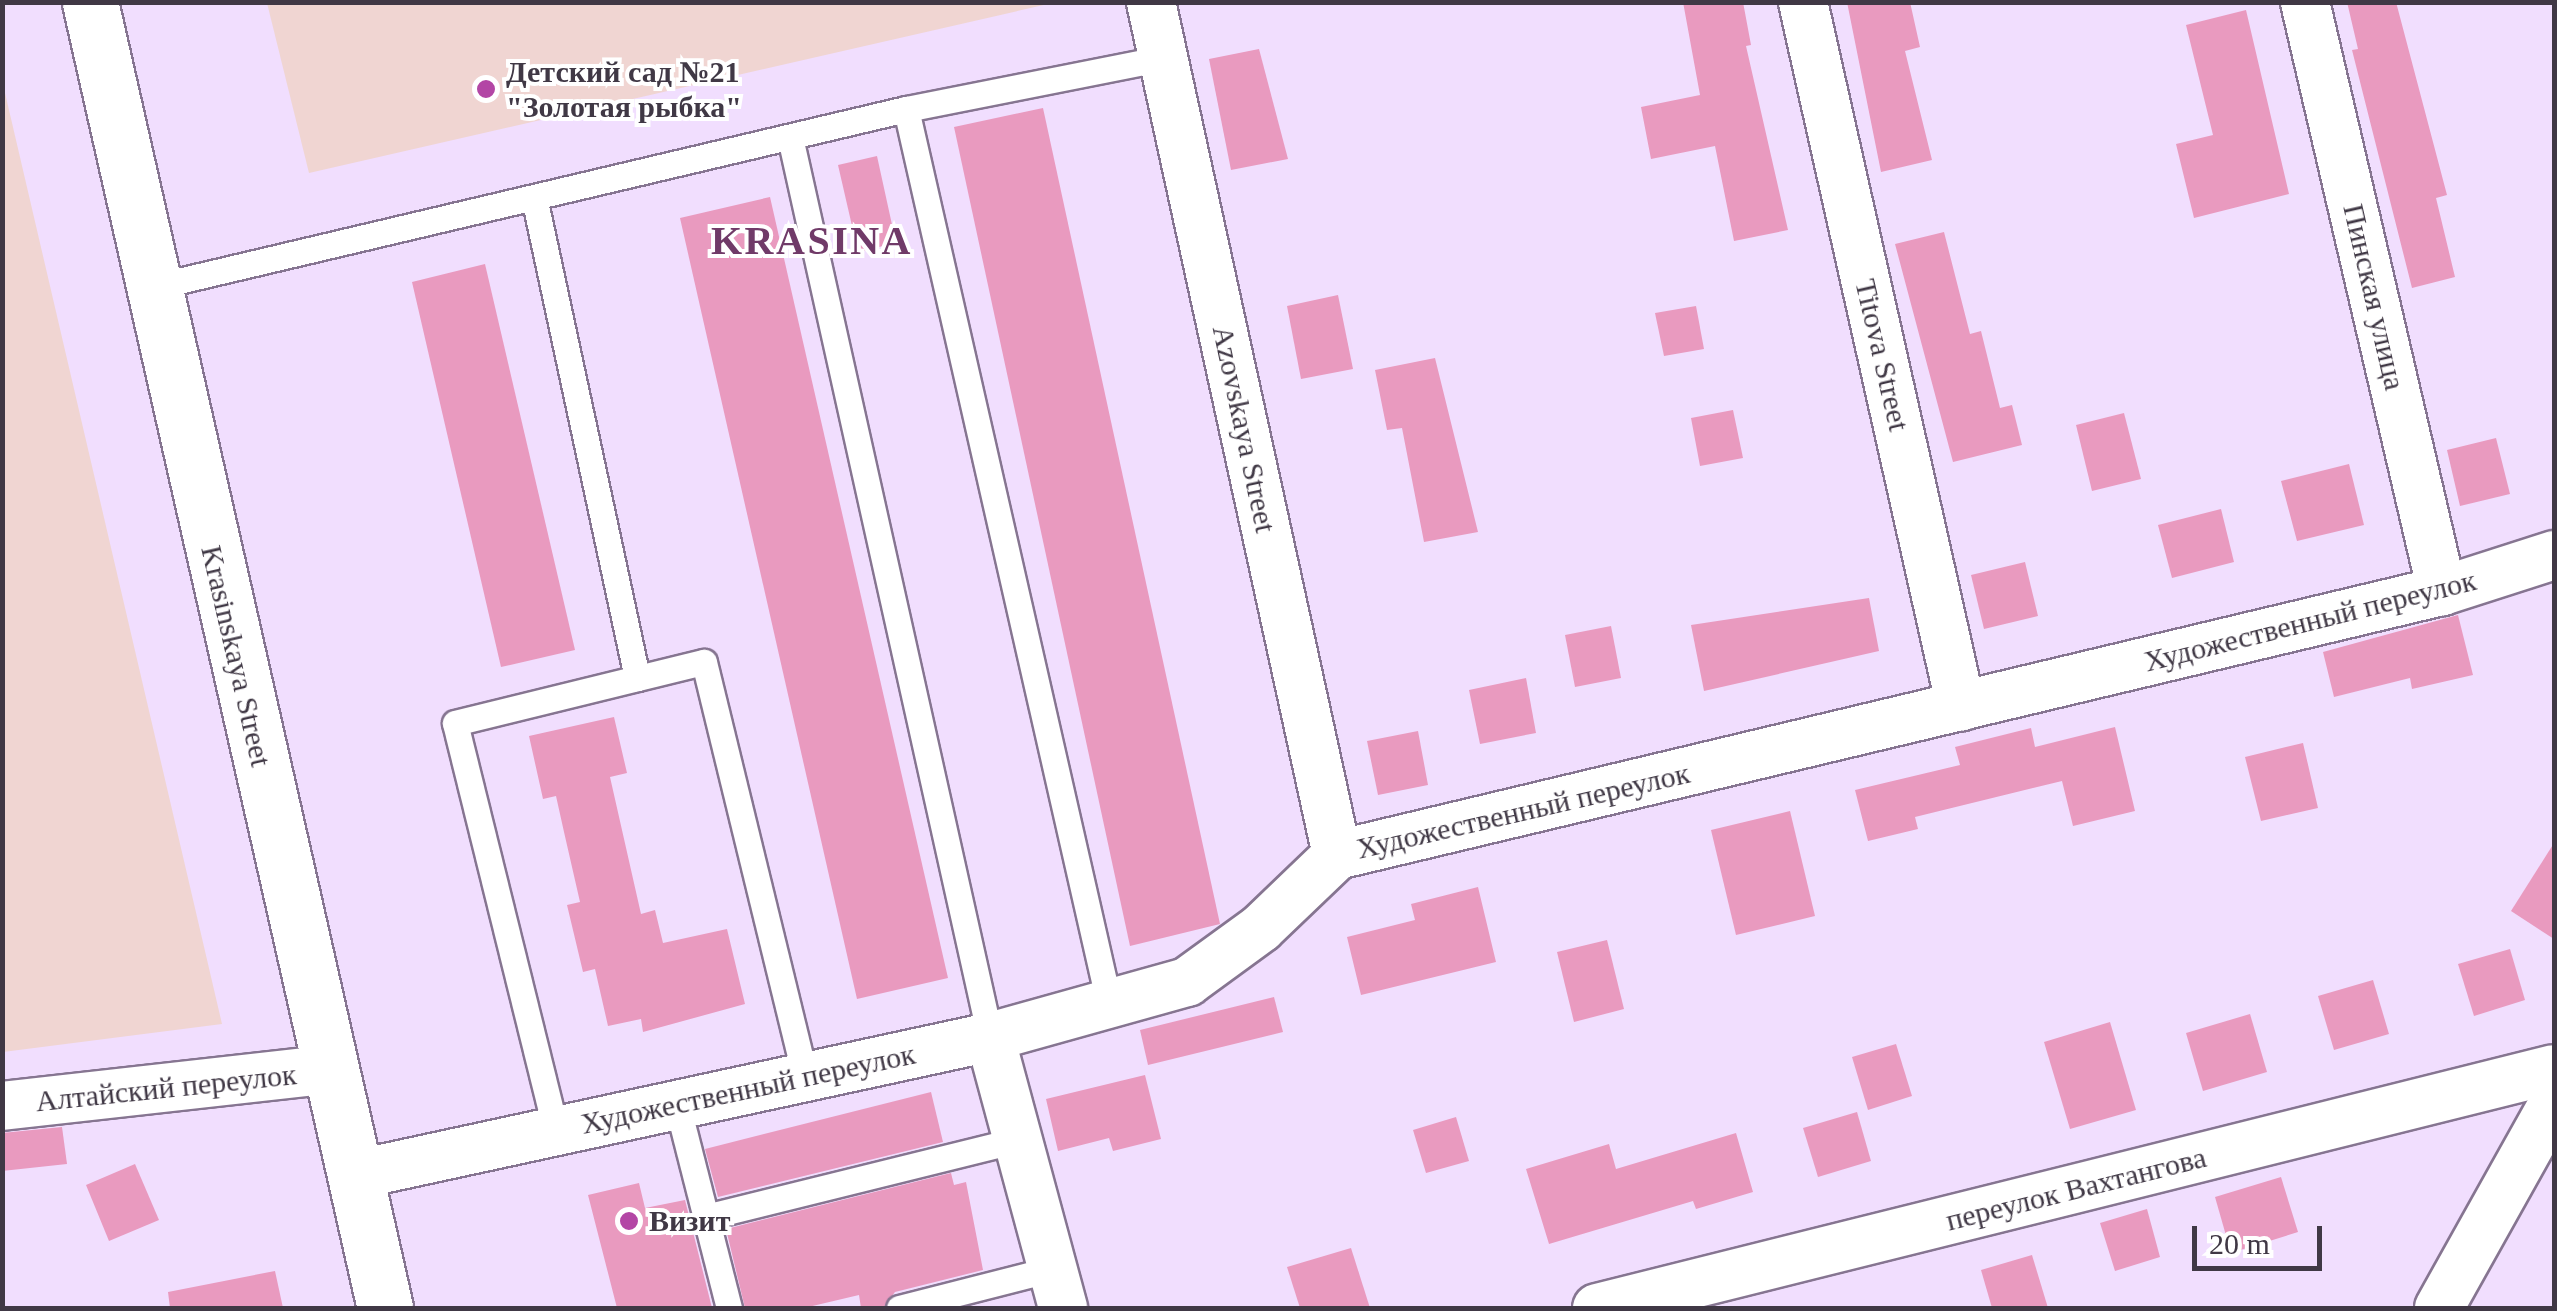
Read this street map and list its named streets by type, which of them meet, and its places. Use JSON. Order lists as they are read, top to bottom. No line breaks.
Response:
{"streets":{"main road":["Krasinskaya Street"],"street":["Пинская улица","Titova Street","Azovskaya Street","Художественный переулок","Алтайский переулок","переулок Вахтангова"]},"crossings":[["Пинская улица","Художественный переулок"],["Titova Street","Художественный переулок"],["Azovskaya Street","Художественный переулок"],["Художественный переулок","Krasinskaya Street"],["Krasinskaya Street","Алтайский переулок"]],"districts":["KRASINA"],"places":["Детский сад №21 \"Золотая рыбка\"","Визит"],"scale_bar":"20 m"}
